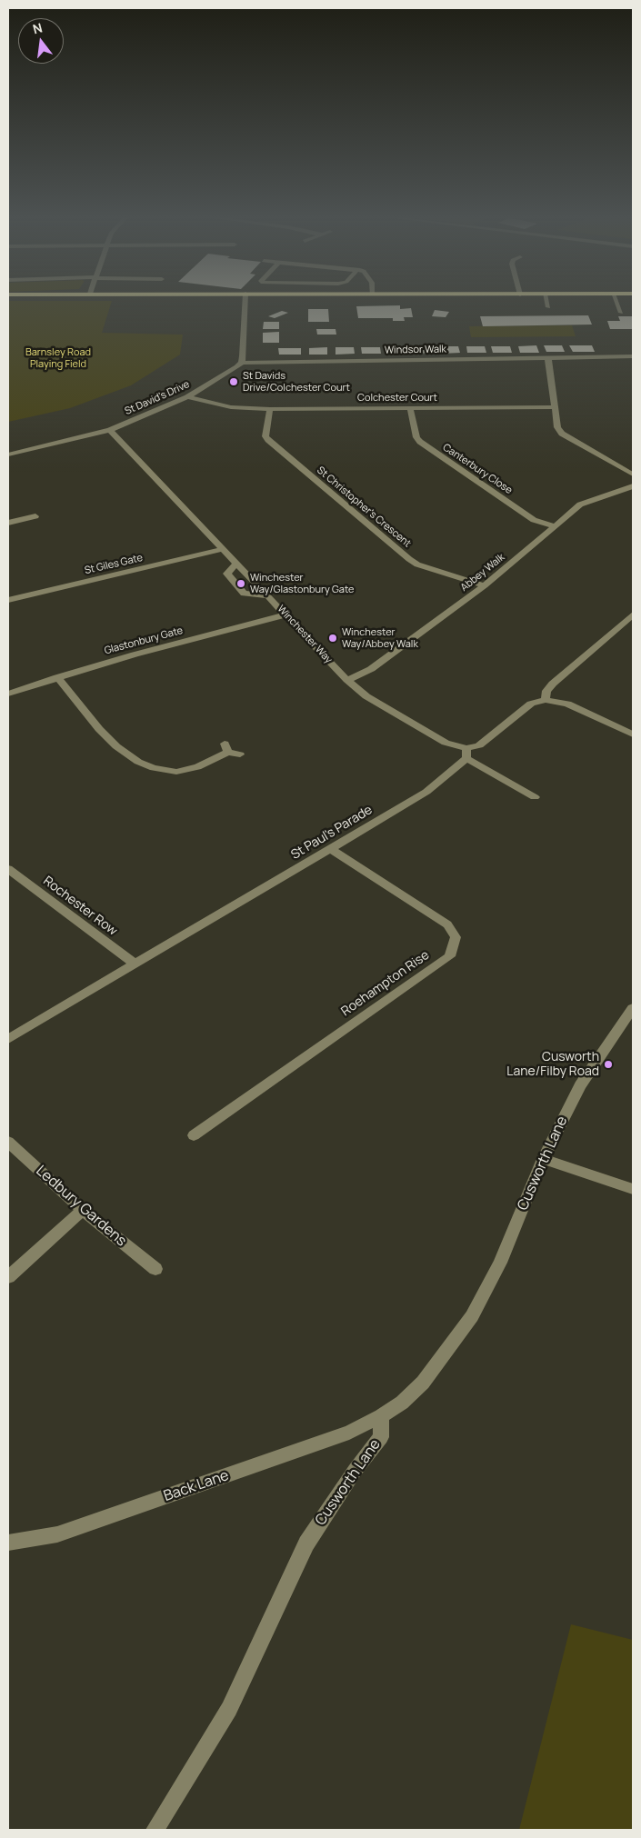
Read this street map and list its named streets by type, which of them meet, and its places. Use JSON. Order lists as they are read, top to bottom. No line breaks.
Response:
{"streets":{"street":["Windsor Walk","St David's Drive","Colchester Court","Canterbury Close","St Christopher's Crescent","St Giles Gate","Abbey Walk","Winchester Way","Glastonbury Gate","St Paul's Parade","Rochester Row","Roehampton Rise","Cusworth Lane","Ledbury Gardens","Back Lane"]},"crossings":[["Windsor Walk","St David's Drive"],["St David's Drive","Colchester Court"],["St David's Drive","Winchester Way"],["Colchester Court","Canterbury Close"],["Colchester Court","St Christopher's Crescent"],["Canterbury Close","Abbey Walk"],["St Christopher's Crescent","Abbey Walk"],["St Giles Gate","Winchester Way"],["Abbey Walk","Winchester Way"],["Winchester Way","Glastonbury Gate"],["Winchester Way","St Paul's Parade"],["St Paul's Parade","Rochester Row"],["St Paul's Parade","Roehampton Rise"],["Cusworth Lane","Back Lane"]],"parks":["Barnsley Road Playing Field"],"places":["St Davids Drive/Colchester Court","Winchester Way/Glastonbury Gate","Winchester Way/Abbey Walk","Cusworth Lane/Filby Road"],"north":"top"}
